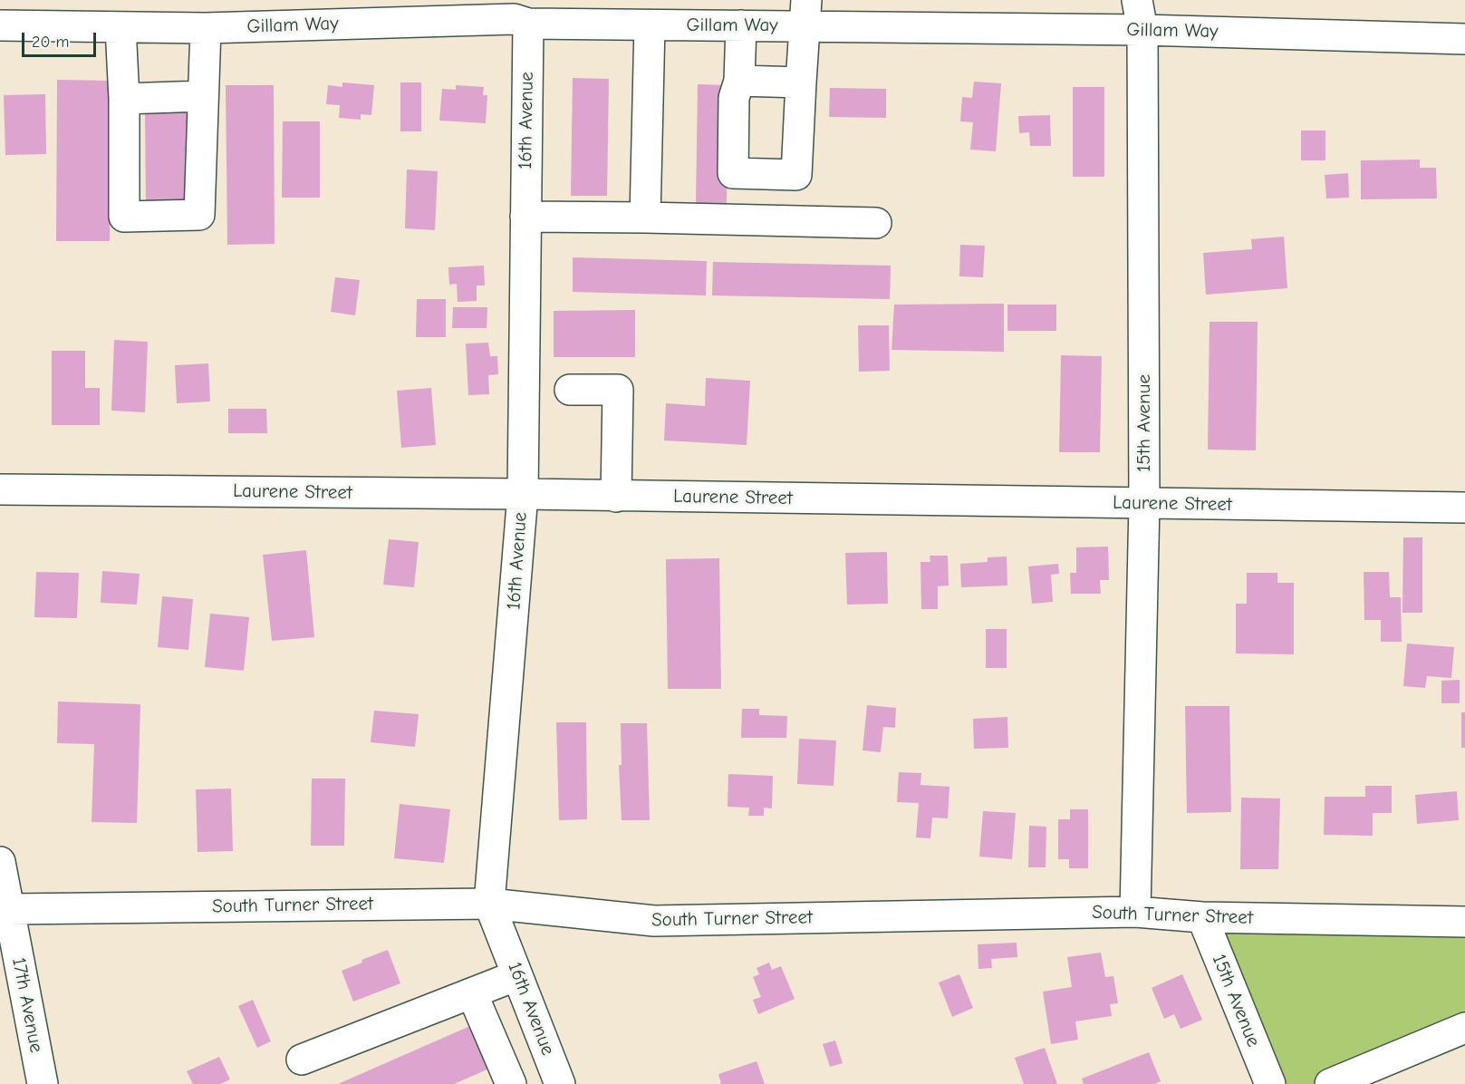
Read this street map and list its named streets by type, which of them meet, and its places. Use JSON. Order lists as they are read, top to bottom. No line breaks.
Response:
{"streets":{"street":["Gillam Way","16th Avenue","15th Avenue","Laurene Street","South Turner Street","17th Avenue"]},"crossings":[["Gillam Way","16th Avenue"],["Gillam Way","15th Avenue"],["16th Avenue","Laurene Street"],["16th Avenue","South Turner Street"],["15th Avenue","Laurene Street"],["15th Avenue","South Turner Street"],["South Turner Street","17th Avenue"]],"scale_bar":"20 m"}
